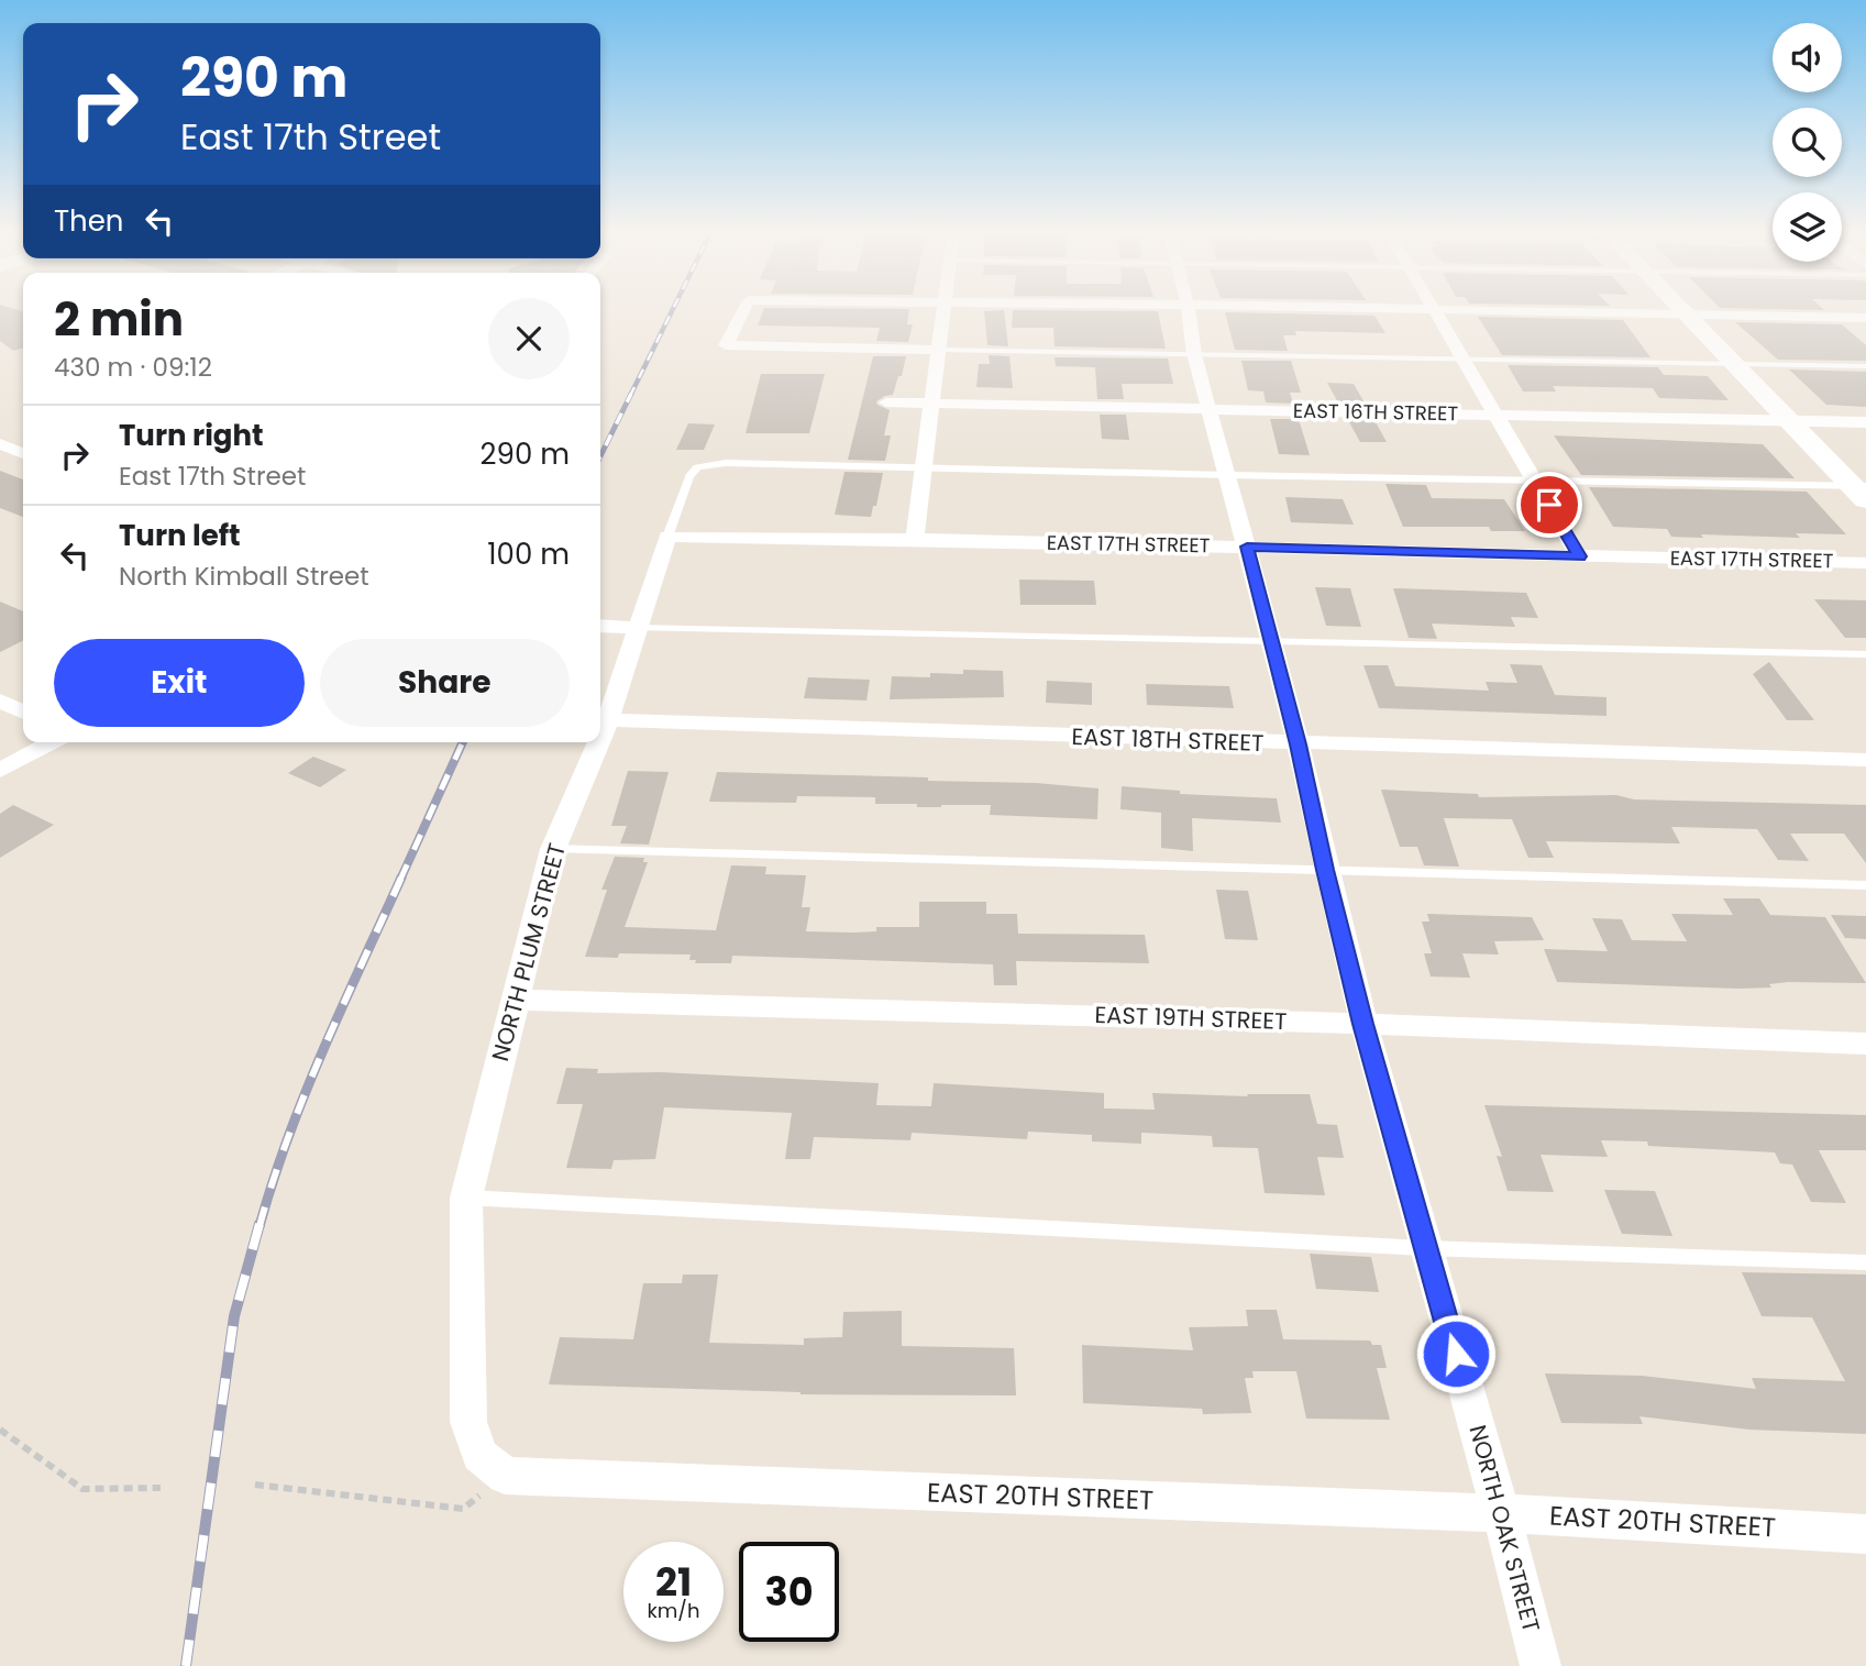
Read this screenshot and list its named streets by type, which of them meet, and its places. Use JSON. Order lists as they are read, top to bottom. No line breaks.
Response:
{"streets":{"street":["EAST 16TH STREET","EAST 17TH STREET","EAST 18TH STREET","NORTH PLUM STREET","EAST 19TH STREET","EAST 20TH STREET","NORTH OAK STREET"]},"crossings":[["EAST 16TH STREET","NORTH OAK STREET"],["EAST 17TH STREET","NORTH PLUM STREET"],["EAST 17TH STREET","NORTH OAK STREET"],["EAST 18TH STREET","NORTH PLUM STREET"],["EAST 18TH STREET","NORTH OAK STREET"],["NORTH PLUM STREET","EAST 19TH STREET"],["EAST 19TH STREET","NORTH OAK STREET"],["EAST 20TH STREET","NORTH OAK STREET"]],"page":{"turn":["290 m","East 17th Street"],"then":"Then","heading":["2 min","430 m · 09:12"],"list":[{"name":"Turn right","note":"East 17th Street","value":"290 m"},{"name":"Turn left","note":"North Kimball Street","value":"100 m"}],"buttons":["Exit","Share"],"speed":"21 km/h","limit":"30"}}
